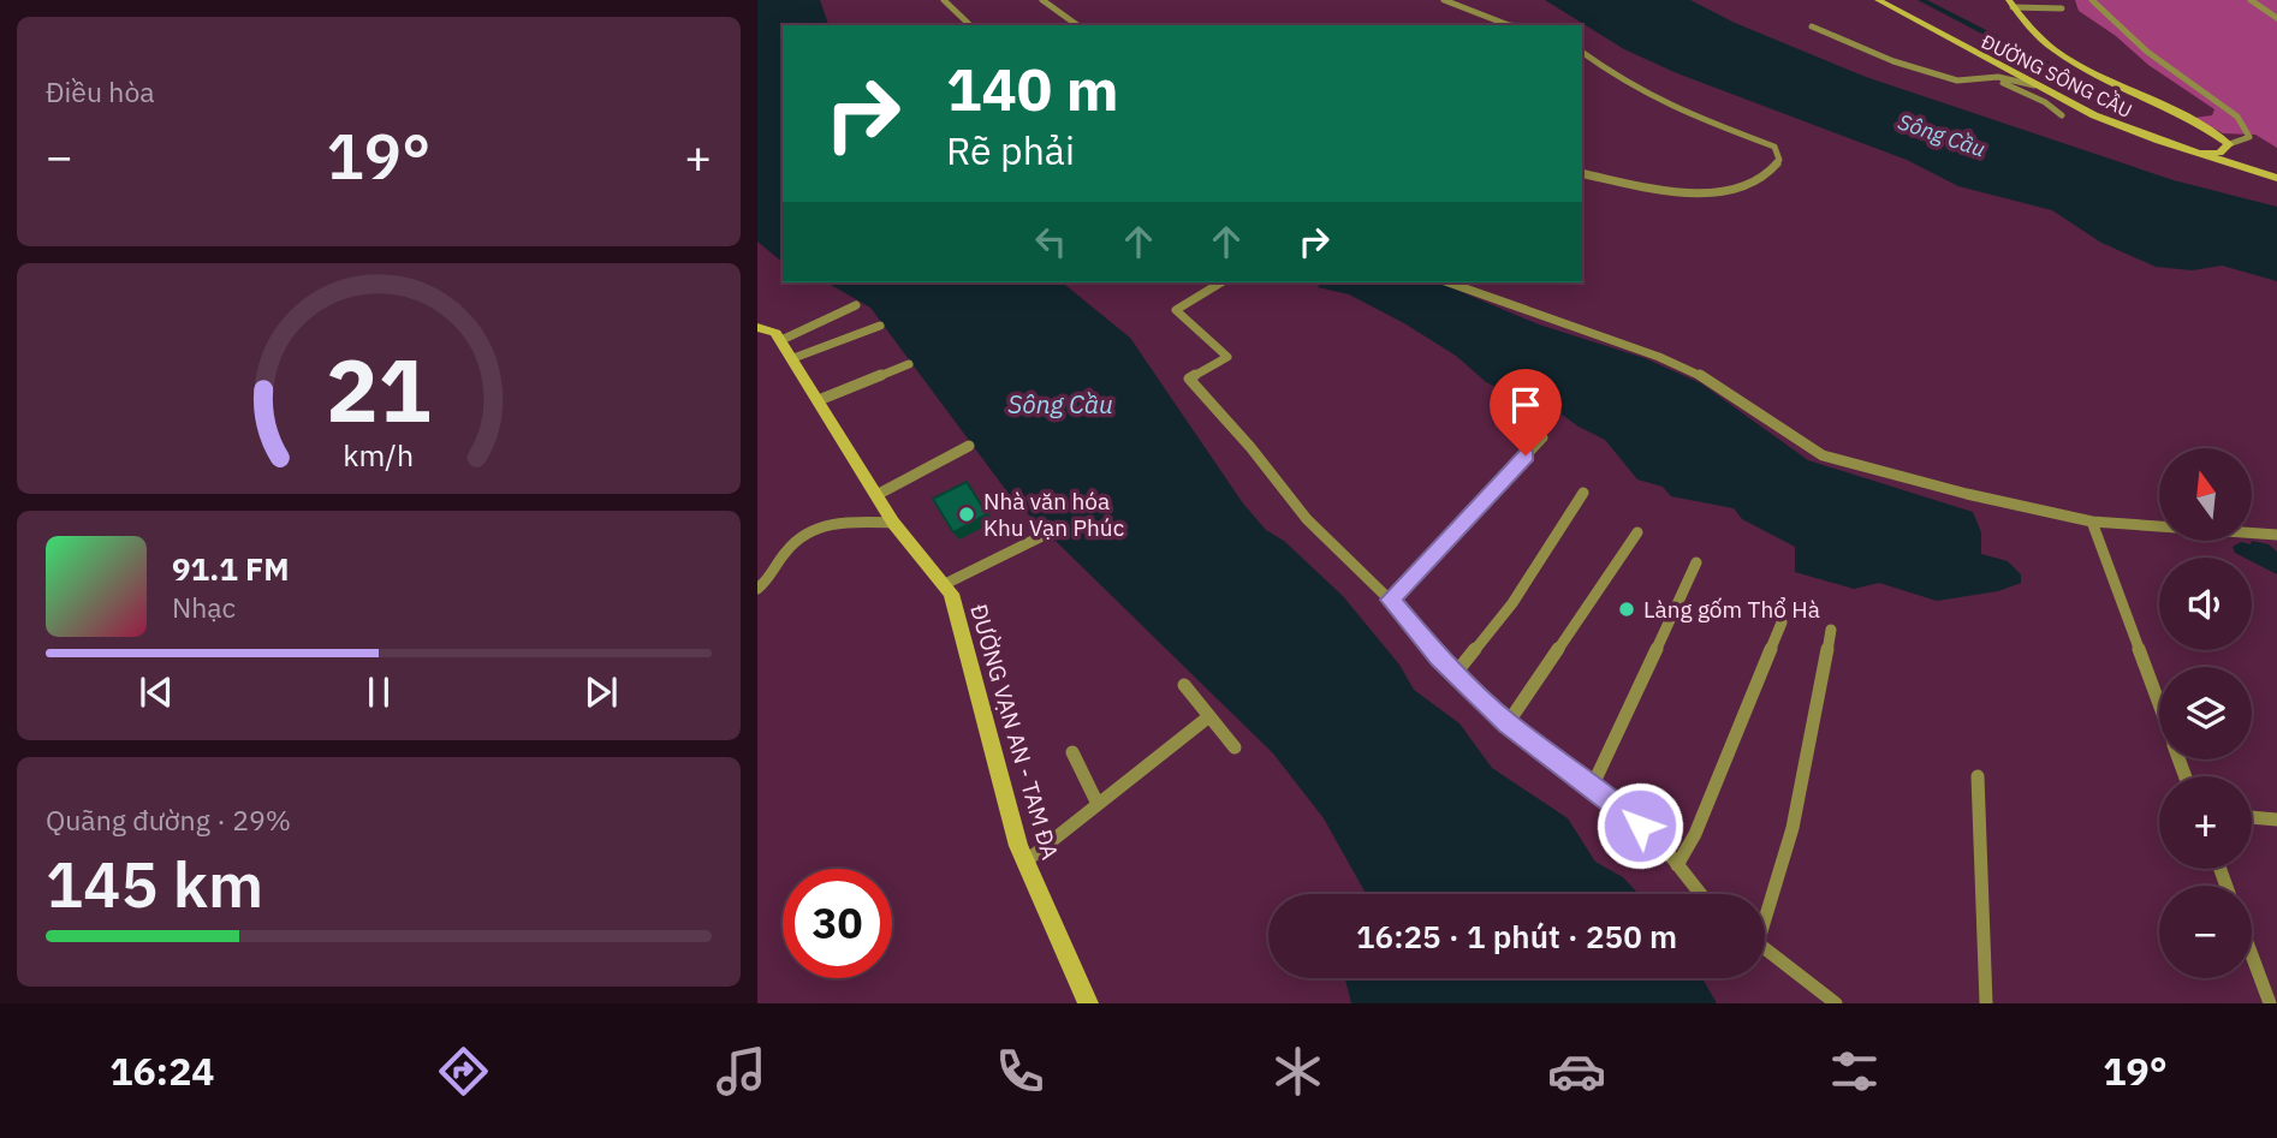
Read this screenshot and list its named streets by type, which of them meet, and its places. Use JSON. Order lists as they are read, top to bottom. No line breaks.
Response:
{"streets":{"main road":["ĐƯỜNG SÔNG CẦU","ĐƯỜNG VẠN AN - TAM ĐA"]},"water":["Sông Cầu"],"places":["Nhà văn hóa Khu Vạn Phúc","Làng gốm Thổ Hà"],"north":"top","page":{"tile":["Điều hòa",["Quãng đường · 29%","145 km"]],"turn":["140 m","Rẽ phải"],"heat":["−","19°","+"],"map_buttons":["+","−"],"song":["91.1 FM","Nhạc"],"limit":"30","trip":"16:25 · 1 phút · 250 m","tabs":["16:24","19°"],"gauge":["21","km/h"]}}
